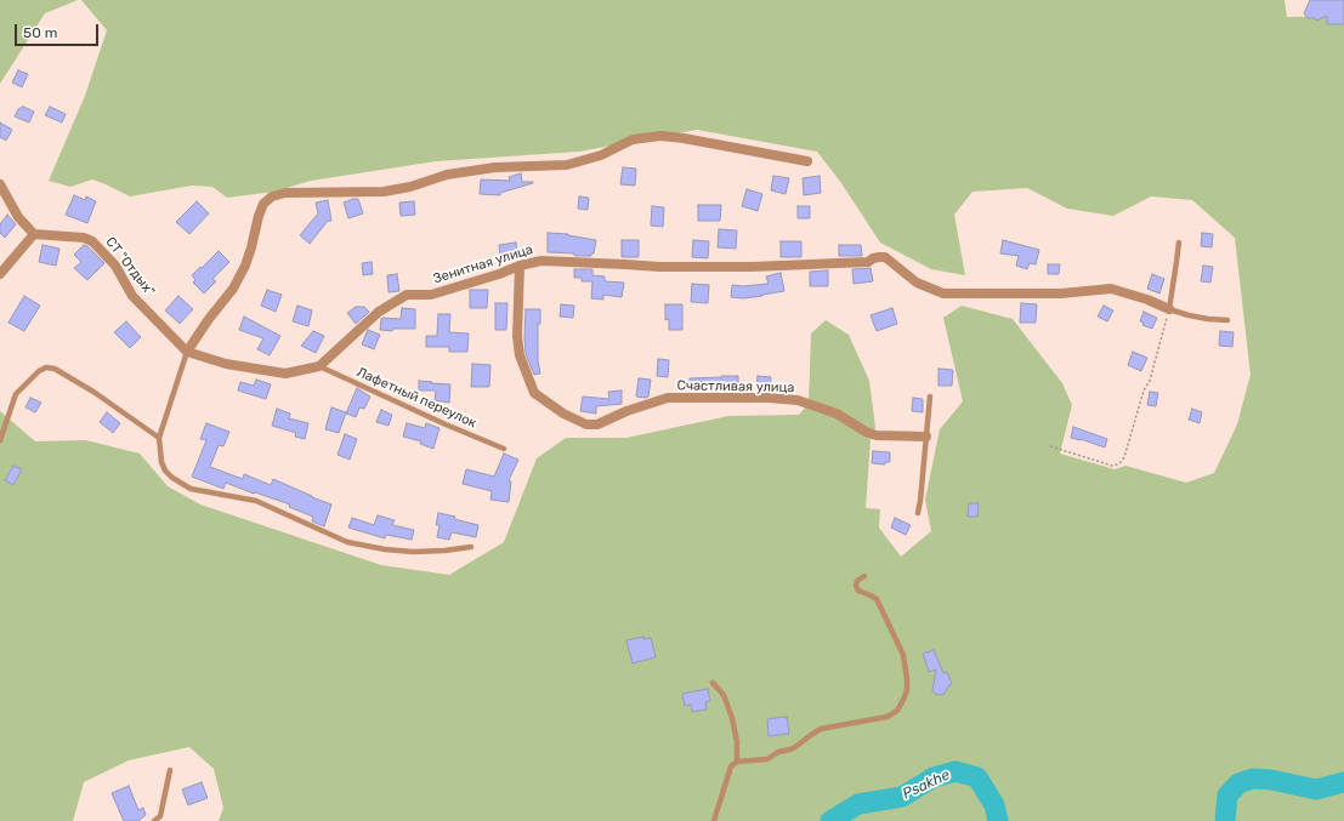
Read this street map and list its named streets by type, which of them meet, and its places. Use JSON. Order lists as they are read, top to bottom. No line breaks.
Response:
{"streets":{"street":["Зенитная улица","СТ \"Отдых\"","Счастливая улица"],"lane":["Лафетный переулок"]},"crossings":[["Зенитная улица","Счастливая улица"],["Зенитная улица","Лафетный переулок"]],"water":["Psakhe"],"scale_bar":"50 m"}
